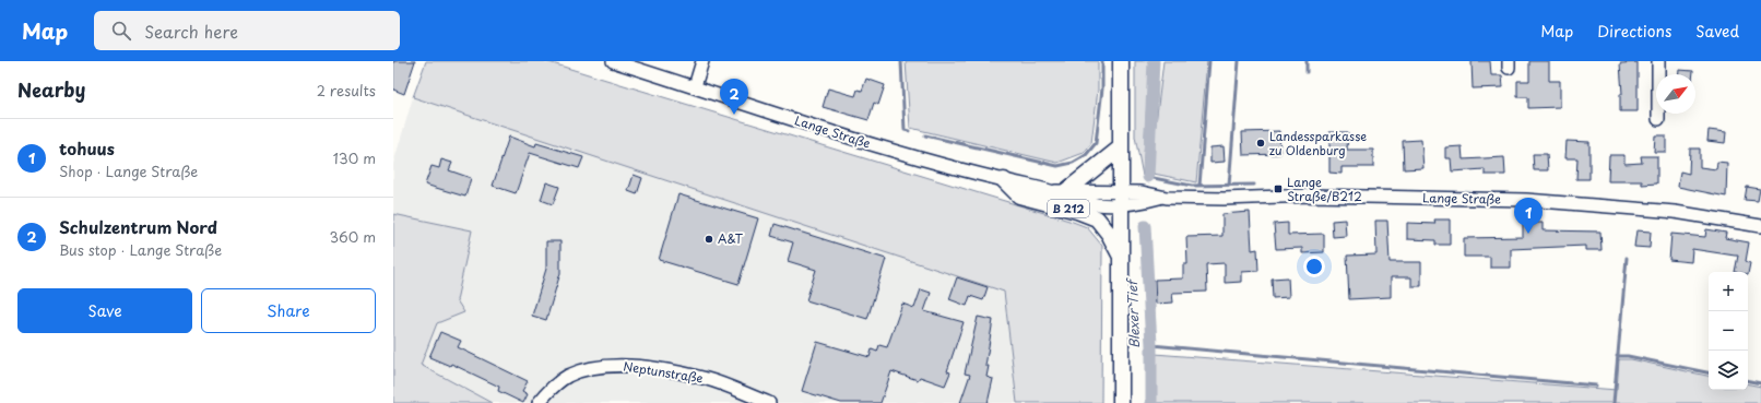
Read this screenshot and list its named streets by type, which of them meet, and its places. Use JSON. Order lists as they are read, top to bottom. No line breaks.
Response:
{"streets":{"main road":["B 212"],"street":["Lange Straße","Neptunstraße"]},"crossings":[["Lange Straße","B 212"]],"water":["Blexer Tief"],"places":{"other":["Landessparkasse zu Oldenburg","A&T"],"transit":["Lange Straße/B212"]},"north":"top right","page":{"header":"Map","search":"Search here","nav":["Map","Directions","Saved"],"heading":["Nearby","2 results"],"pins":["2","1"],"list":[{"mark":"1","name":"tohuus","note":"Shop · Lange Straße","value":"130 m"},{"mark":"2","name":"Schulzentrum Nord","note":"Bus stop · Lange Straße","value":"360 m"}],"map_buttons":["+","−"],"buttons":["Save","Share"]}}
